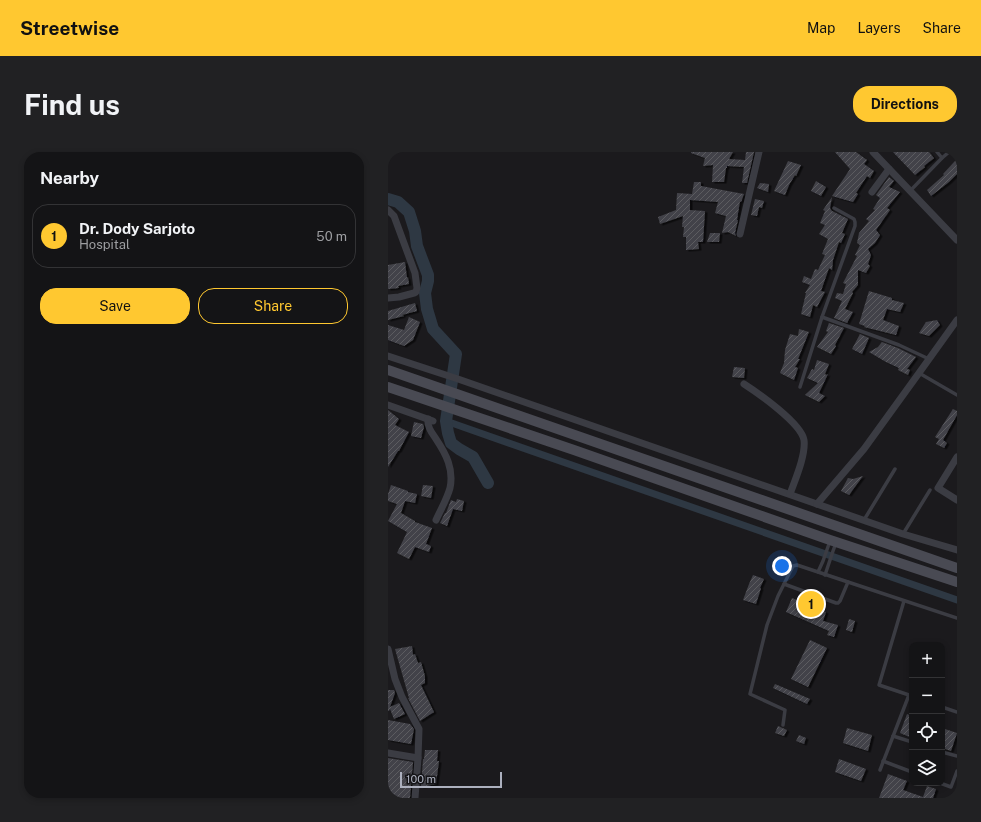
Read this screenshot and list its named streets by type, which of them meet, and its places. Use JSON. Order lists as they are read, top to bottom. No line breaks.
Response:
{"scale_bar":"100 m","page":{"header":"Streetwise","nav":["Map","Layers","Share"],"buttons":["Directions",["Save","Share"]],"title":"Find us","heading":"Nearby","list":[{"mark":"1","name":"Dr. Dody Sarjoto","note":"Hospital","value":"50 m"}],"pins":"1","map_buttons":["+","−"],"scale":"100 m"}}
